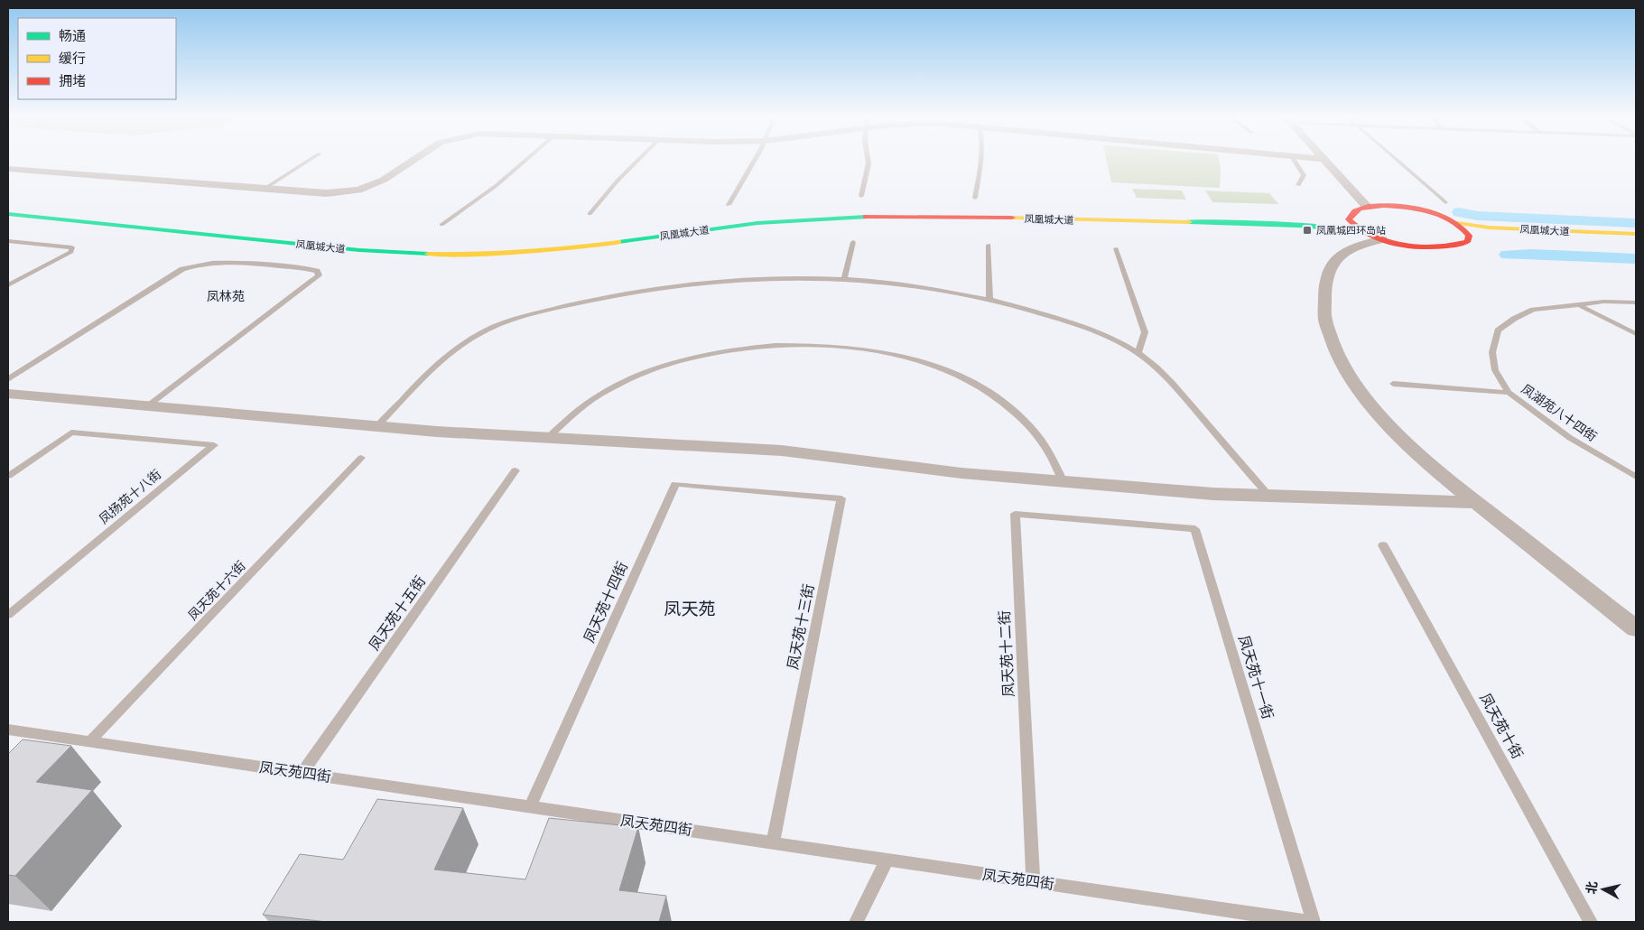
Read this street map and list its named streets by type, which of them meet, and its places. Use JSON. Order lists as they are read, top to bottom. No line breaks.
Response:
{"streets":{"main road":["凤凰城大道"],"lane":["凤湖苑八十四街","凤扬苑十八街","凤天苑十六街","凤天苑十四街","凤天苑十五街","凤天苑十三街","凤天苑十二街","凤天苑十一街","凤天苑十街","凤天苑四街"]},"crossings":[["凤天苑十六街","凤天苑四街"],["凤天苑十四街","凤天苑十三街"],["凤天苑十四街","凤天苑四街"],["凤天苑十五街","凤天苑四街"],["凤天苑十三街","凤天苑四街"],["凤天苑十二街","凤天苑十一街"],["凤天苑十二街","凤天苑四街"]],"districts":["凤林苑","凤天苑"],"places":{"transit":["凤凰城四环岛站"]},"legend":["畅通","缓行","拥堵"],"north":"left"}
